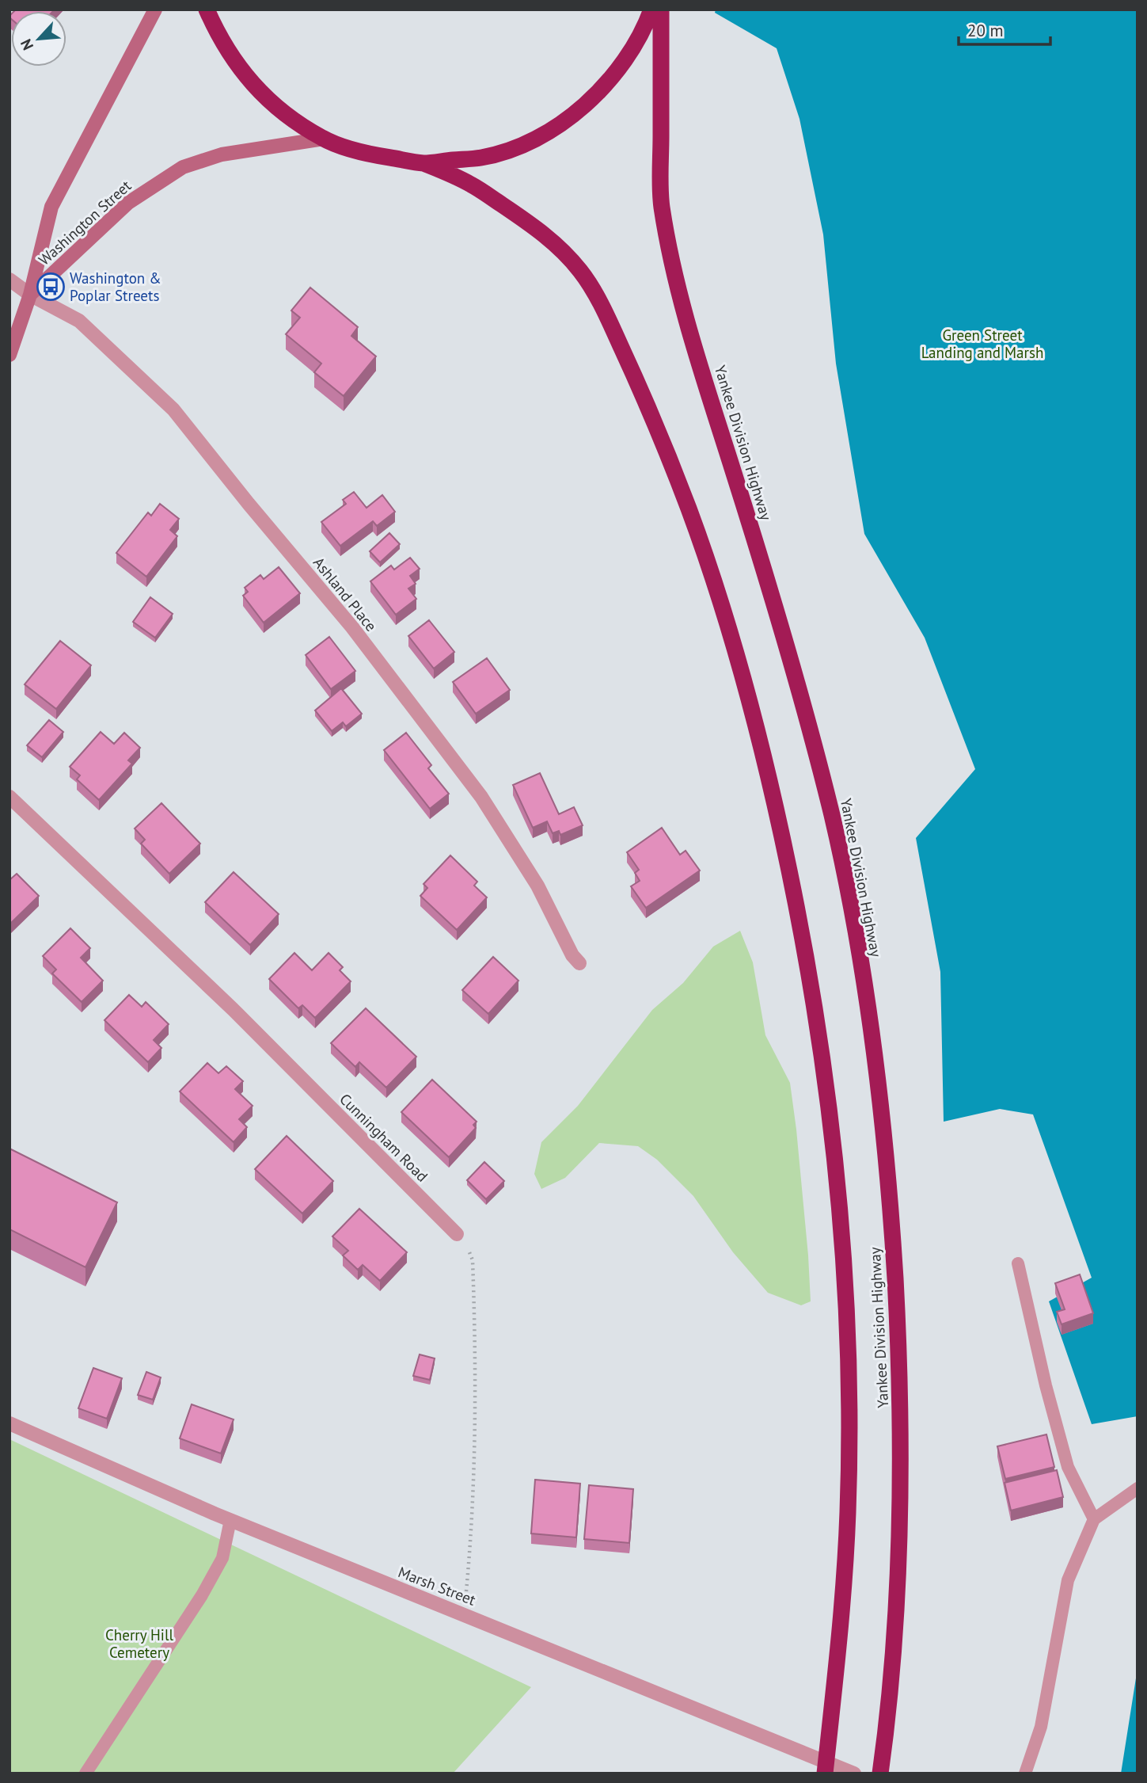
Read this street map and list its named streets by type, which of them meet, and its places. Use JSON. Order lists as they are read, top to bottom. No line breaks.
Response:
{"streets":{"highway":["Yankee Division Highway"],"main road":["Washington Street"],"street":["Ashland Place","Cunningham Road","Marsh Street"]},"crossings":[["Washington Street","Ashland Place"]],"parks":["Green Street Landing and Marsh","Cherry Hill Cemetery"],"places":{"bus stop":["Washington & Poplar Streets"]},"scale_bar":"20 m","north":"bottom left"}
